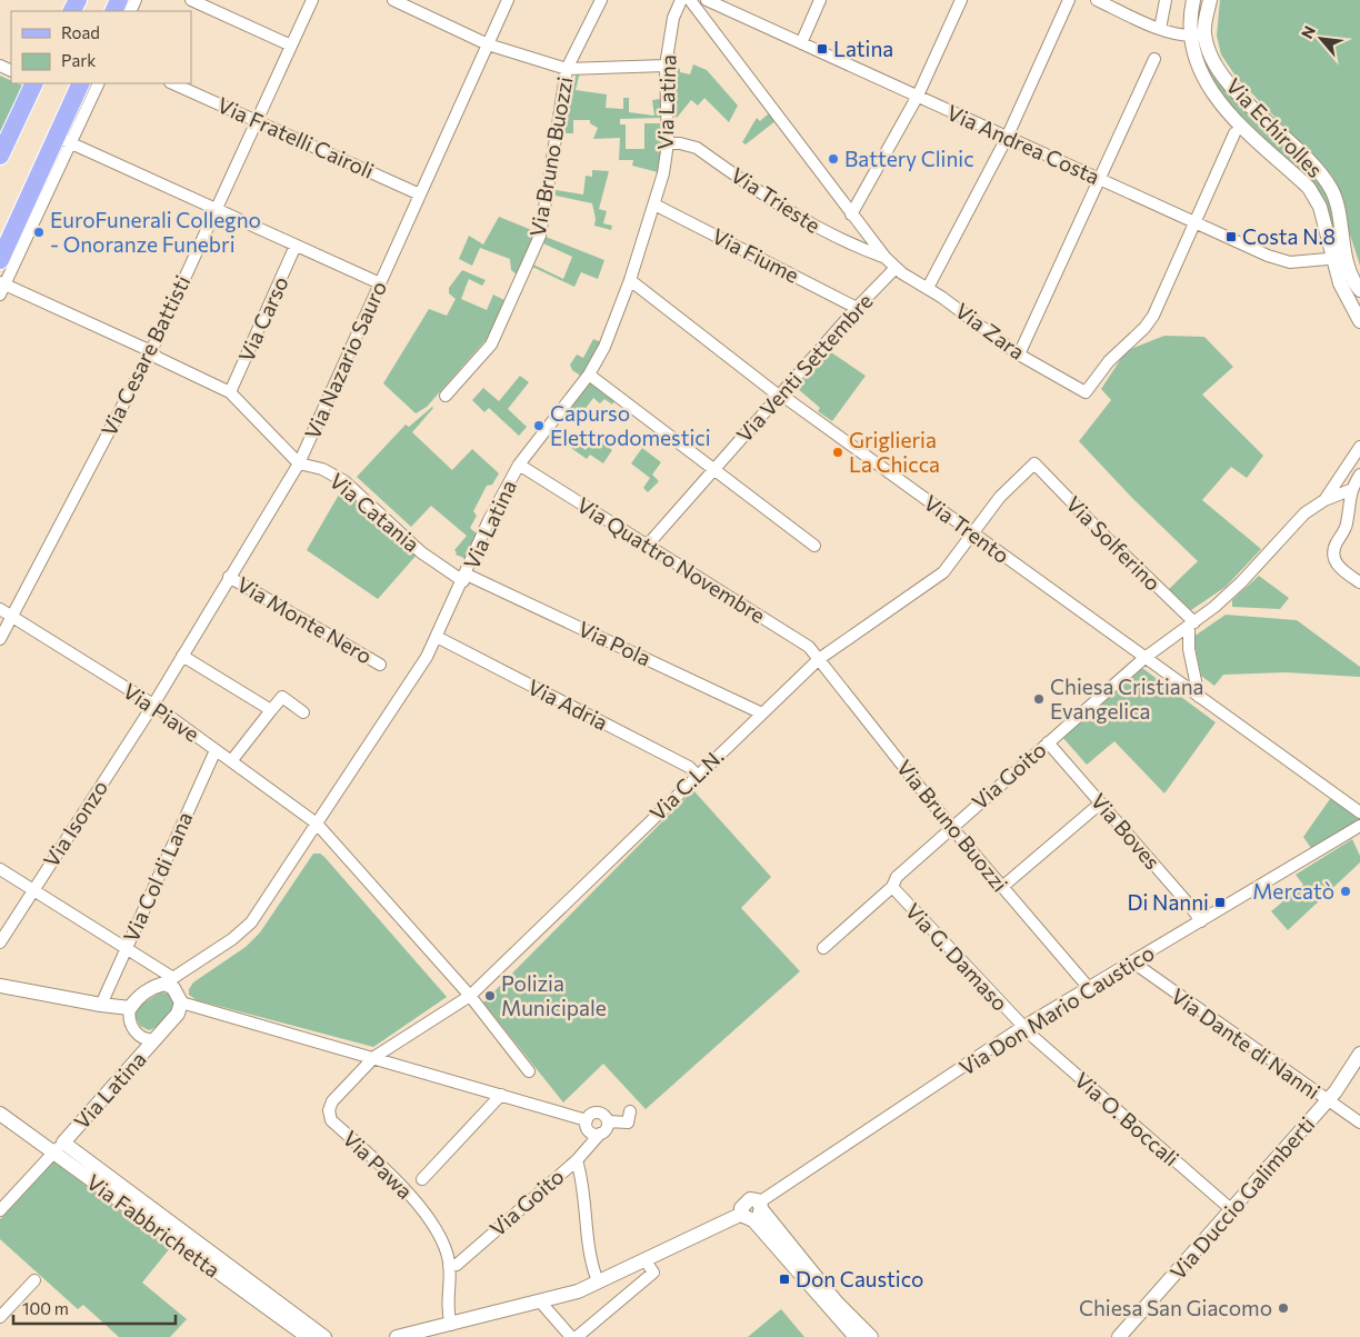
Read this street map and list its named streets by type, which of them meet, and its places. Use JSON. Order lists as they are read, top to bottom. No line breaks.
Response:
{"streets":{"street":["Via Latina","Via Echirolles","Via Fratelli Cairoli","Via Andrea Costa","Via Bruno Buozzi","Via Trieste","Via Fiume","Via Carso","Via Zara","Via Cesare Battisti","Via Nazario Sauro","Via Venti Settembre","Via Catania","Via Trento","Via Solferino","Via Quattro Novembre","Via Monte Nero","Via Pola","Via Adria","Via Piave","Via Goito","Via C.L.N.","Via Isonzo","Via Boves","Via Col di Lana","Via G. Damaso","Via Don Mario Caustico","Via Dante di Nanni","Via O. Boccali","Via Pawa","Via Duccio Galimberti","Via Fabbrichetta"]},"crossings":[["Via Latina","Via Trieste"],["Via Latina","Via Fiume"],["Via Latina","Via Catania"],["Via Latina","Via Trento"],["Via Latina","Via Quattro Novembre"],["Via Latina","Via Pola"],["Via Latina","Via Adria"],["Via Latina","Via Piave"],["Via Latina","Via Fabbrichetta"],["Via Echirolles","Via Andrea Costa"],["Via Fratelli Cairoli","Via Cesare Battisti"],["Via Fratelli Cairoli","Via Nazario Sauro"],["Via Andrea Costa","Via Zara"],["Via Bruno Buozzi","Via Quattro Novembre"],["Via Bruno Buozzi","Via Goito"],["Via Bruno Buozzi","Via C.L.N."],["Via Bruno Buozzi","Via Don Mario Caustico"],["Via Trieste","Via Zara"],["Via Fiume","Via Venti Settembre"],["Via Zara","Via Venti Settembre"],["Via Cesare Battisti","Via Piave"],["Via Nazario Sauro","Via Catania"],["Via Nazario Sauro","Via Monte Nero"],["Via Nazario Sauro","Via Piave"],["Via Nazario Sauro","Via Isonzo"],["Via Venti Settembre","Via Trento"],["Via Venti Settembre","Via Quattro Novembre"],["Via Catania","Via Pola"],["Via Trento","Via Goito"],["Via Trento","Via C.L.N."],["Via Solferino","Via Goito"],["Via Solferino","Via C.L.N."],["Via Quattro Novembre","Via C.L.N."],["Via Pola","Via C.L.N."],["Via Adria","Via C.L.N."],["Via Piave","Via C.L.N."],["Via Piave","Via Isonzo"],["Via Piave","Via Col di Lana"],["Via Goito","Via Boves"],["Via Goito","Via G. Damaso"],["Via Goito","Via Pawa"],["Via C.L.N.","Via Pawa"],["Via Boves","Via Don Mario Caustico"],["Via G. Damaso","Via Don Mario Caustico"],["Via G. Damaso","Via O. Boccali"],["Via Don Mario Caustico","Via Dante di Nanni"],["Via Don Mario Caustico","Via O. Boccali"],["Via Don Mario Caustico","Via Pawa"],["Via Dante di Nanni","Via Duccio Galimberti"],["Via O. Boccali","Via Duccio Galimberti"]],"places":{"transit":["Latina","Costa N.8","Di Nanni","Don Caustico"],"other":["Battery Clinic","EuroFunerali Collegno - Onoranze Funebri","Capurso Elettrodomestici","Griglieria La Chicca","Chiesa Cristiana Evangelica","Mercatò","Polizia Municipale","Chiesa San Giacomo"]},"legend":["Road","Park"],"scale_bar":"100 m","north":"top left"}
